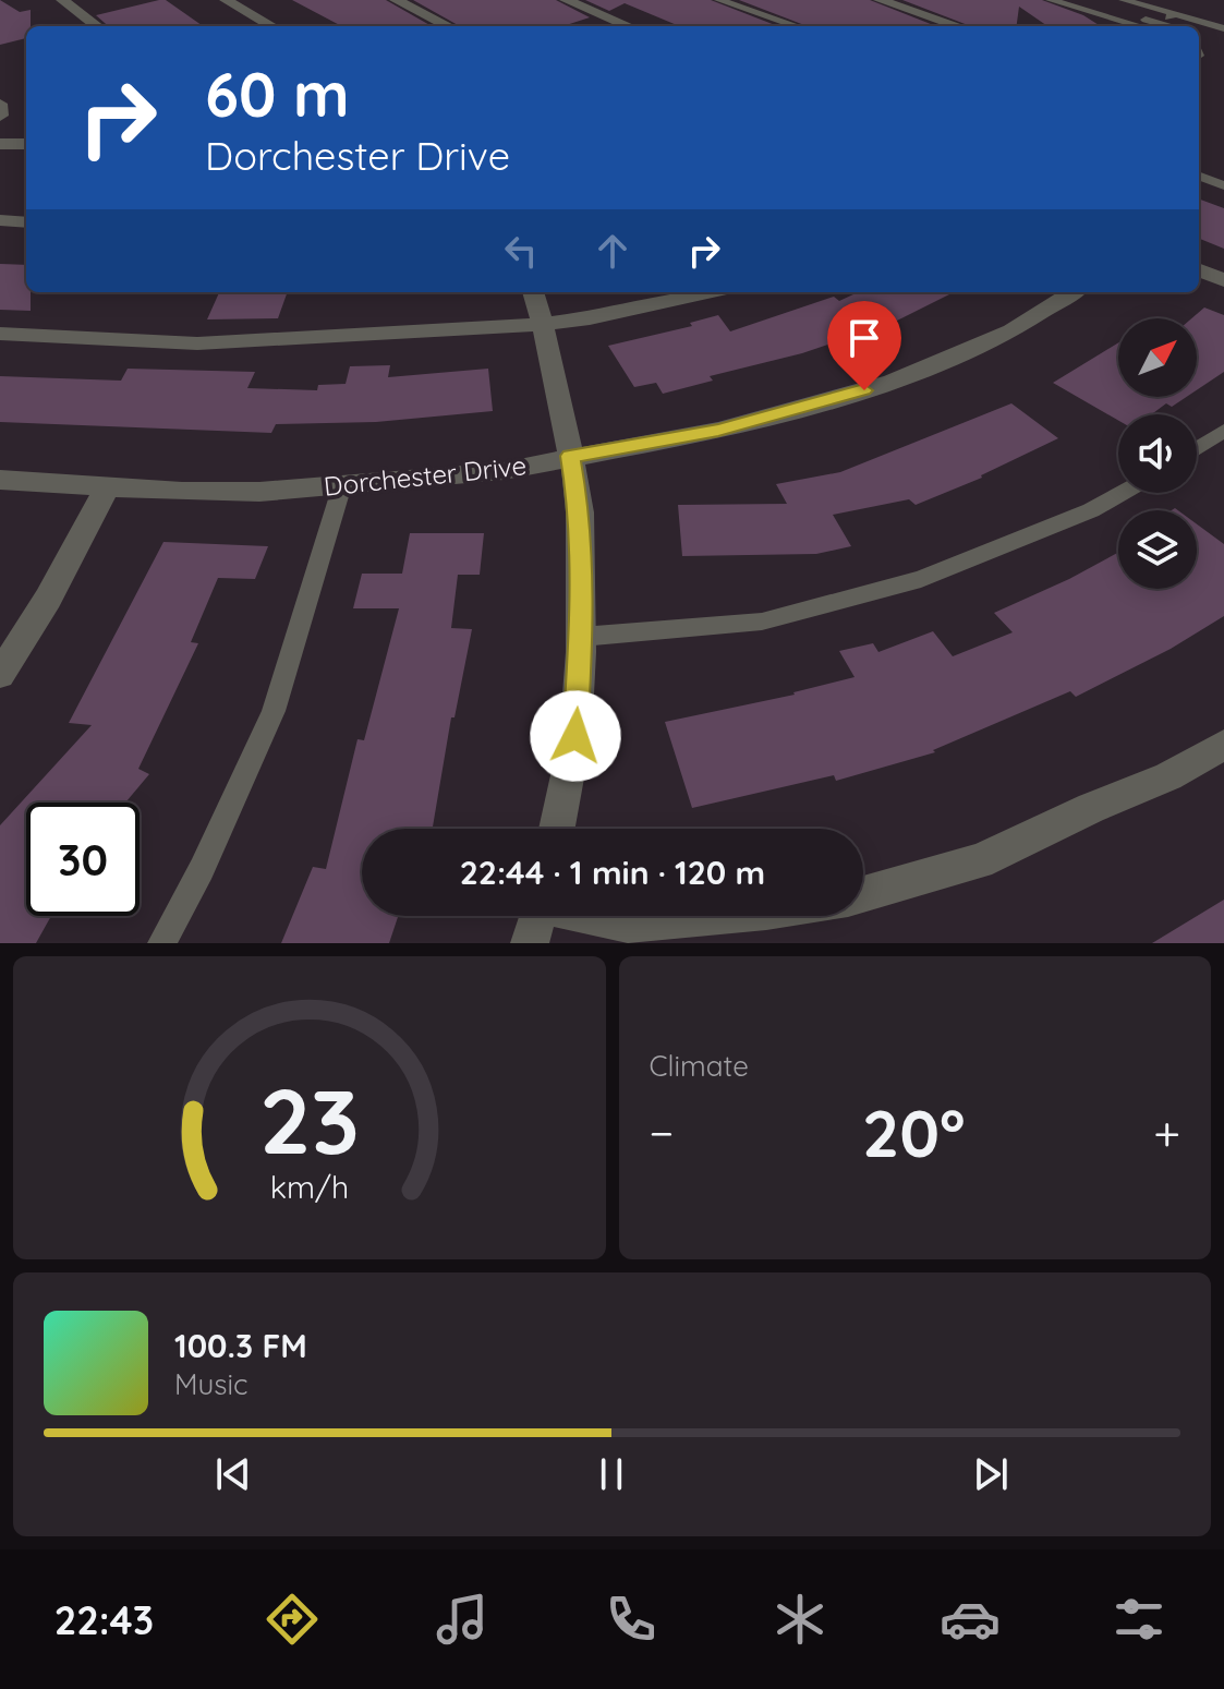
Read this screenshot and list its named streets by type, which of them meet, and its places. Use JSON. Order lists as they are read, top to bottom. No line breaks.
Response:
{"streets":{"street":["Dorchester Drive"]},"north":"top right","page":{"turn":["60 m","Dorchester Drive"],"limit":"30","trip":"22:44 · 1 min · 120 m","tile":"Climate","heat":["−","20°","+"],"song":["100.3 FM","Music"],"tabs":"22:43","gauge":["23","km/h"]}}
